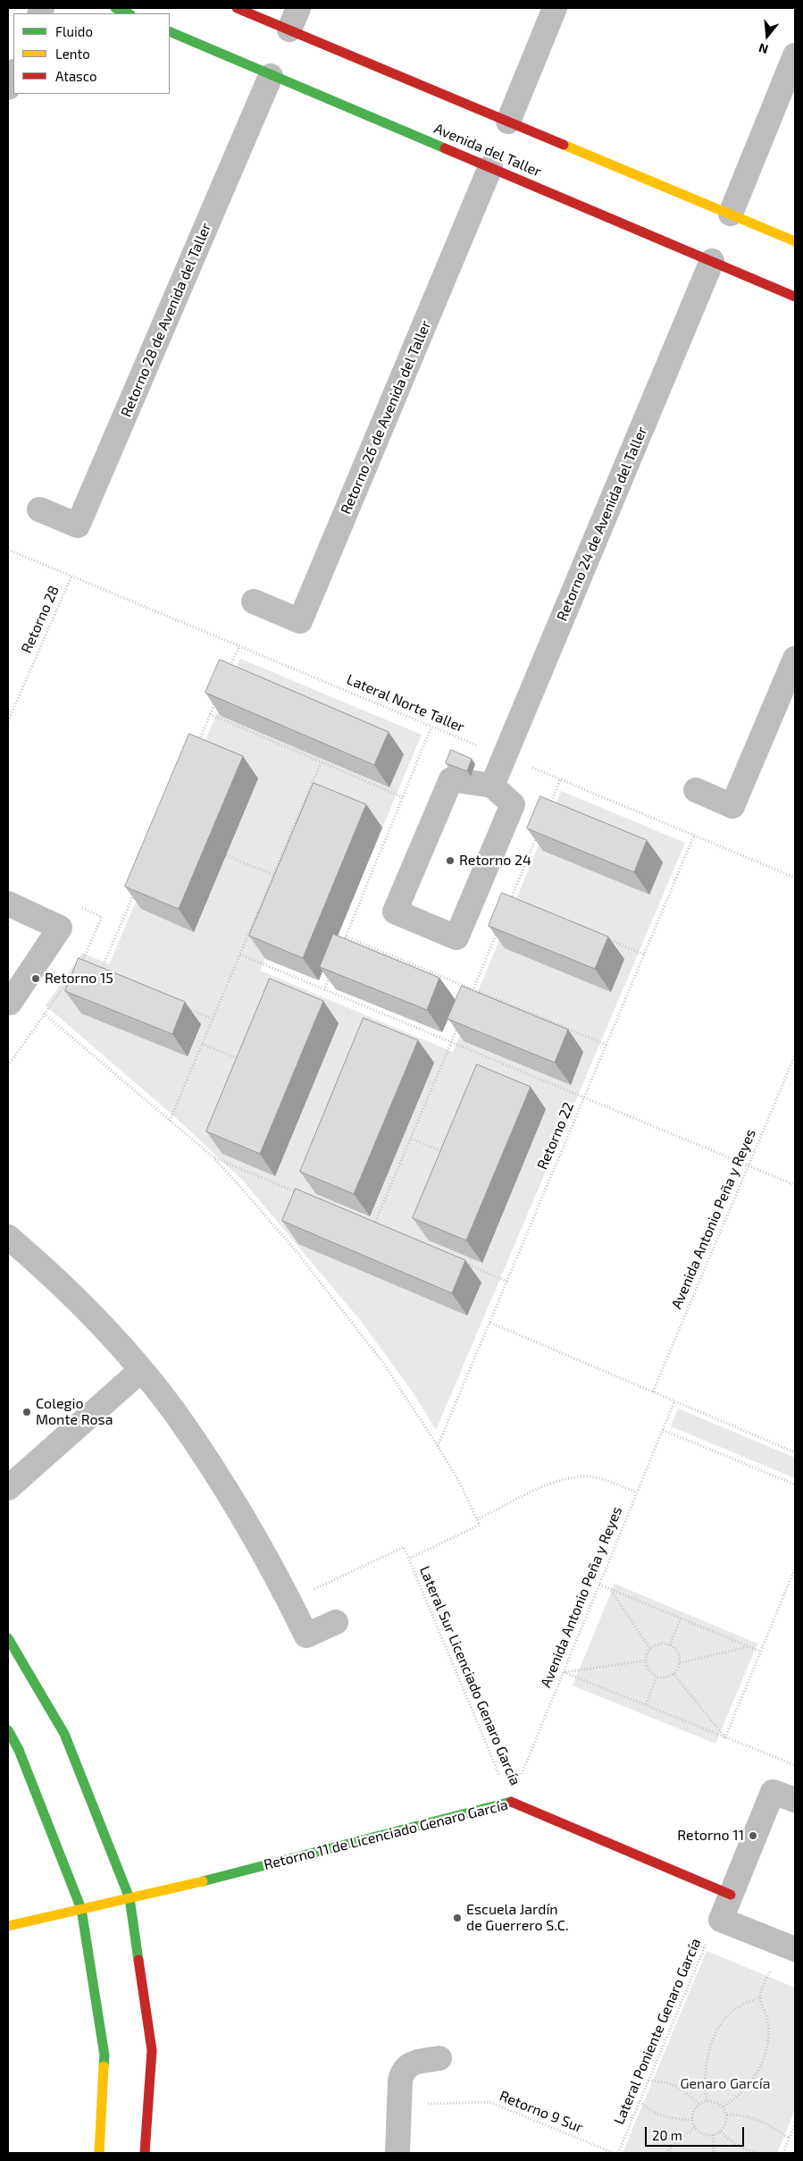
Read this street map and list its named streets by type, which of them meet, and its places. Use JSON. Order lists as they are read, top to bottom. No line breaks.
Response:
{"streets":{"street":["Avenida del Taller","Retorno 28 de Avenida del Taller","Retorno 26 de Avenida del Taller","Retorno 24 de Avenida del Taller","Retorno 11 de Licenciado Genaro García"],"path":["Retorno 28","Lateral Norte Taller","Retorno 22","Avenida Antonio Peña y Reyes","Lateral Sur Licenciado Genaro García","Lateral Poniente Genaro García","Retorno 9 Sur"]},"crossings":[["Avenida del Taller","Retorno 28 de Avenida del Taller"],["Avenida del Taller","Retorno 26 de Avenida del Taller"],["Avenida del Taller","Retorno 24 de Avenida del Taller"],["Retorno 24 de Avenida del Taller","Lateral Norte Taller"],["Retorno 28","Lateral Norte Taller"],["Lateral Norte Taller","Retorno 22"],["Avenida Antonio Peña y Reyes","Lateral Sur Licenciado Genaro García"],["Avenida Antonio Peña y Reyes","Retorno 11 de Licenciado Genaro García"],["Lateral Sur Licenciado Genaro García","Retorno 11 de Licenciado Genaro García"]],"parks":["Genaro García"],"places":["Retorno 24","Retorno 15","Colegio Monte Rosa","Retorno 11","Escuela Jardín de Guerrero S.C."],"legend":["Fluido","Lento","Atasco"],"scale_bar":"20 m","north":"bottom"}
